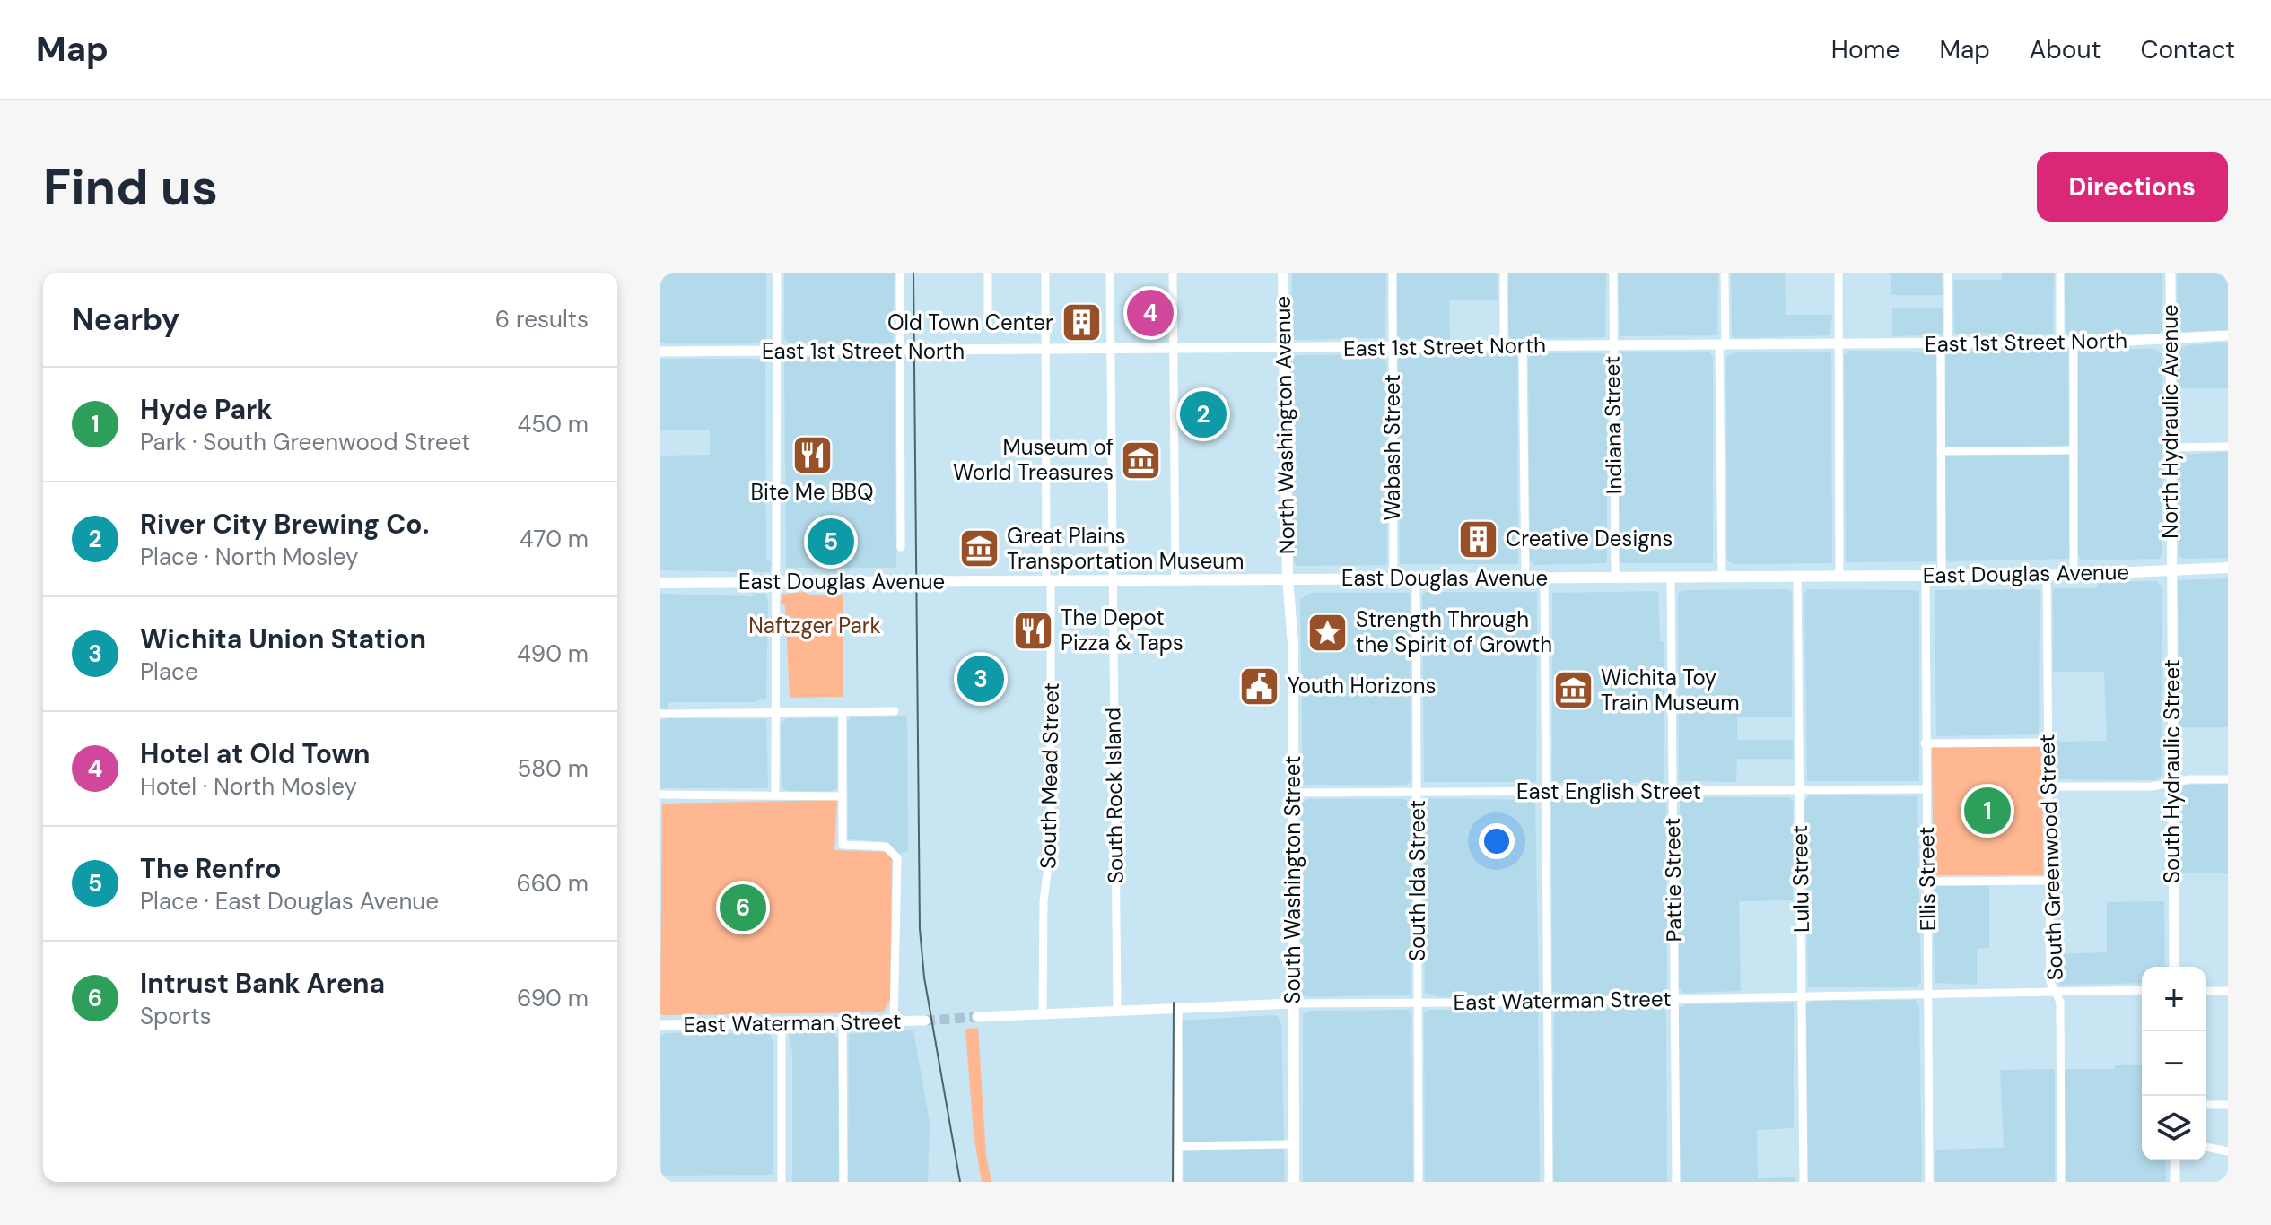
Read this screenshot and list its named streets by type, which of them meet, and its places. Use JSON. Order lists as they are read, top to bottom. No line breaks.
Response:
{"streets":{"main road":["North Washington Avenue","East Douglas Avenue","South Washington Street"],"street":["East 1st Street North","North Hydraulic Avenue","Indiana Street","Wabash Street","South Hydraulic Street","South Mead Street","East English Street","South Rock Island","South Greenwood Street","Lulu Street","Ellis Street","Pattie Street","South Ida Street","East Waterman Street"]},"crossings":[["East 1st Street North","North Hydraulic Avenue"],["East 1st Street North","North Washington Avenue"],["East 1st Street North","Indiana Street"],["East 1st Street North","Wabash Street"],["East 1st Street North","South Mead Street"],["East 1st Street North","South Rock Island"],["North Hydraulic Avenue","East Douglas Avenue"],["North Hydraulic Avenue","South Hydraulic Street"],["North Washington Avenue","East Douglas Avenue"],["North Washington Avenue","South Washington Street"],["Indiana Street","East Douglas Avenue"],["Wabash Street","East Douglas Avenue"],["East Douglas Avenue","South Hydraulic Street"],["East Douglas Avenue","South Mead Street"],["East Douglas Avenue","South Rock Island"],["East Douglas Avenue","South Greenwood Street"],["East Douglas Avenue","Lulu Street"],["East Douglas Avenue","Ellis Street"],["East Douglas Avenue","South Washington Street"],["East Douglas Avenue","Pattie Street"],["East Douglas Avenue","South Ida Street"],["South Mead Street","East Waterman Street"],["East English Street","Lulu Street"],["East English Street","Ellis Street"],["East English Street","South Washington Street"],["East English Street","Pattie Street"],["East English Street","South Ida Street"],["South Rock Island","East Waterman Street"],["South Greenwood Street","East Waterman Street"],["Lulu Street","East Waterman Street"],["Ellis Street","East Waterman Street"],["South Washington Street","East Waterman Street"],["Pattie Street","East Waterman Street"],["South Ida Street","East Waterman Street"]],"parks":["Naftzger Park"],"places":{"building":["Old Town Center","Creative Designs"],"restaurant":["Bite Me BBQ","The Depot Pizza & Taps"],"museum":["Museum of World Treasures","Great Plains Transportation Museum","Wichita Toy Train Museum"],"place":["Strength Through the Spirit of Growth"],"public building":["Youth Horizons"]},"page":{"header":"Map","nav":["Home","Map","About","Contact"],"buttons":"Directions","title":"Find us","heading":["Nearby","6 results"],"pins":["4","2","5","3","1","6"],"list":[{"mark":"1","name":"Hyde Park","note":"Park · South Greenwood Street","value":"450 m"},{"mark":"2","name":"River City Brewing Co.","note":"Place · North Mosley","value":"470 m"},{"mark":"3","name":"Wichita Union Station","note":"Place","value":"490 m"},{"mark":"4","name":"Hotel at Old Town","note":"Hotel · North Mosley","value":"580 m"},{"mark":"5","name":"The Renfro","note":"Place · East Douglas Avenue","value":"660 m"},{"mark":"6","name":"Intrust Bank Arena","note":"Sports","value":"690 m"}],"map_buttons":["+","−"]}}
